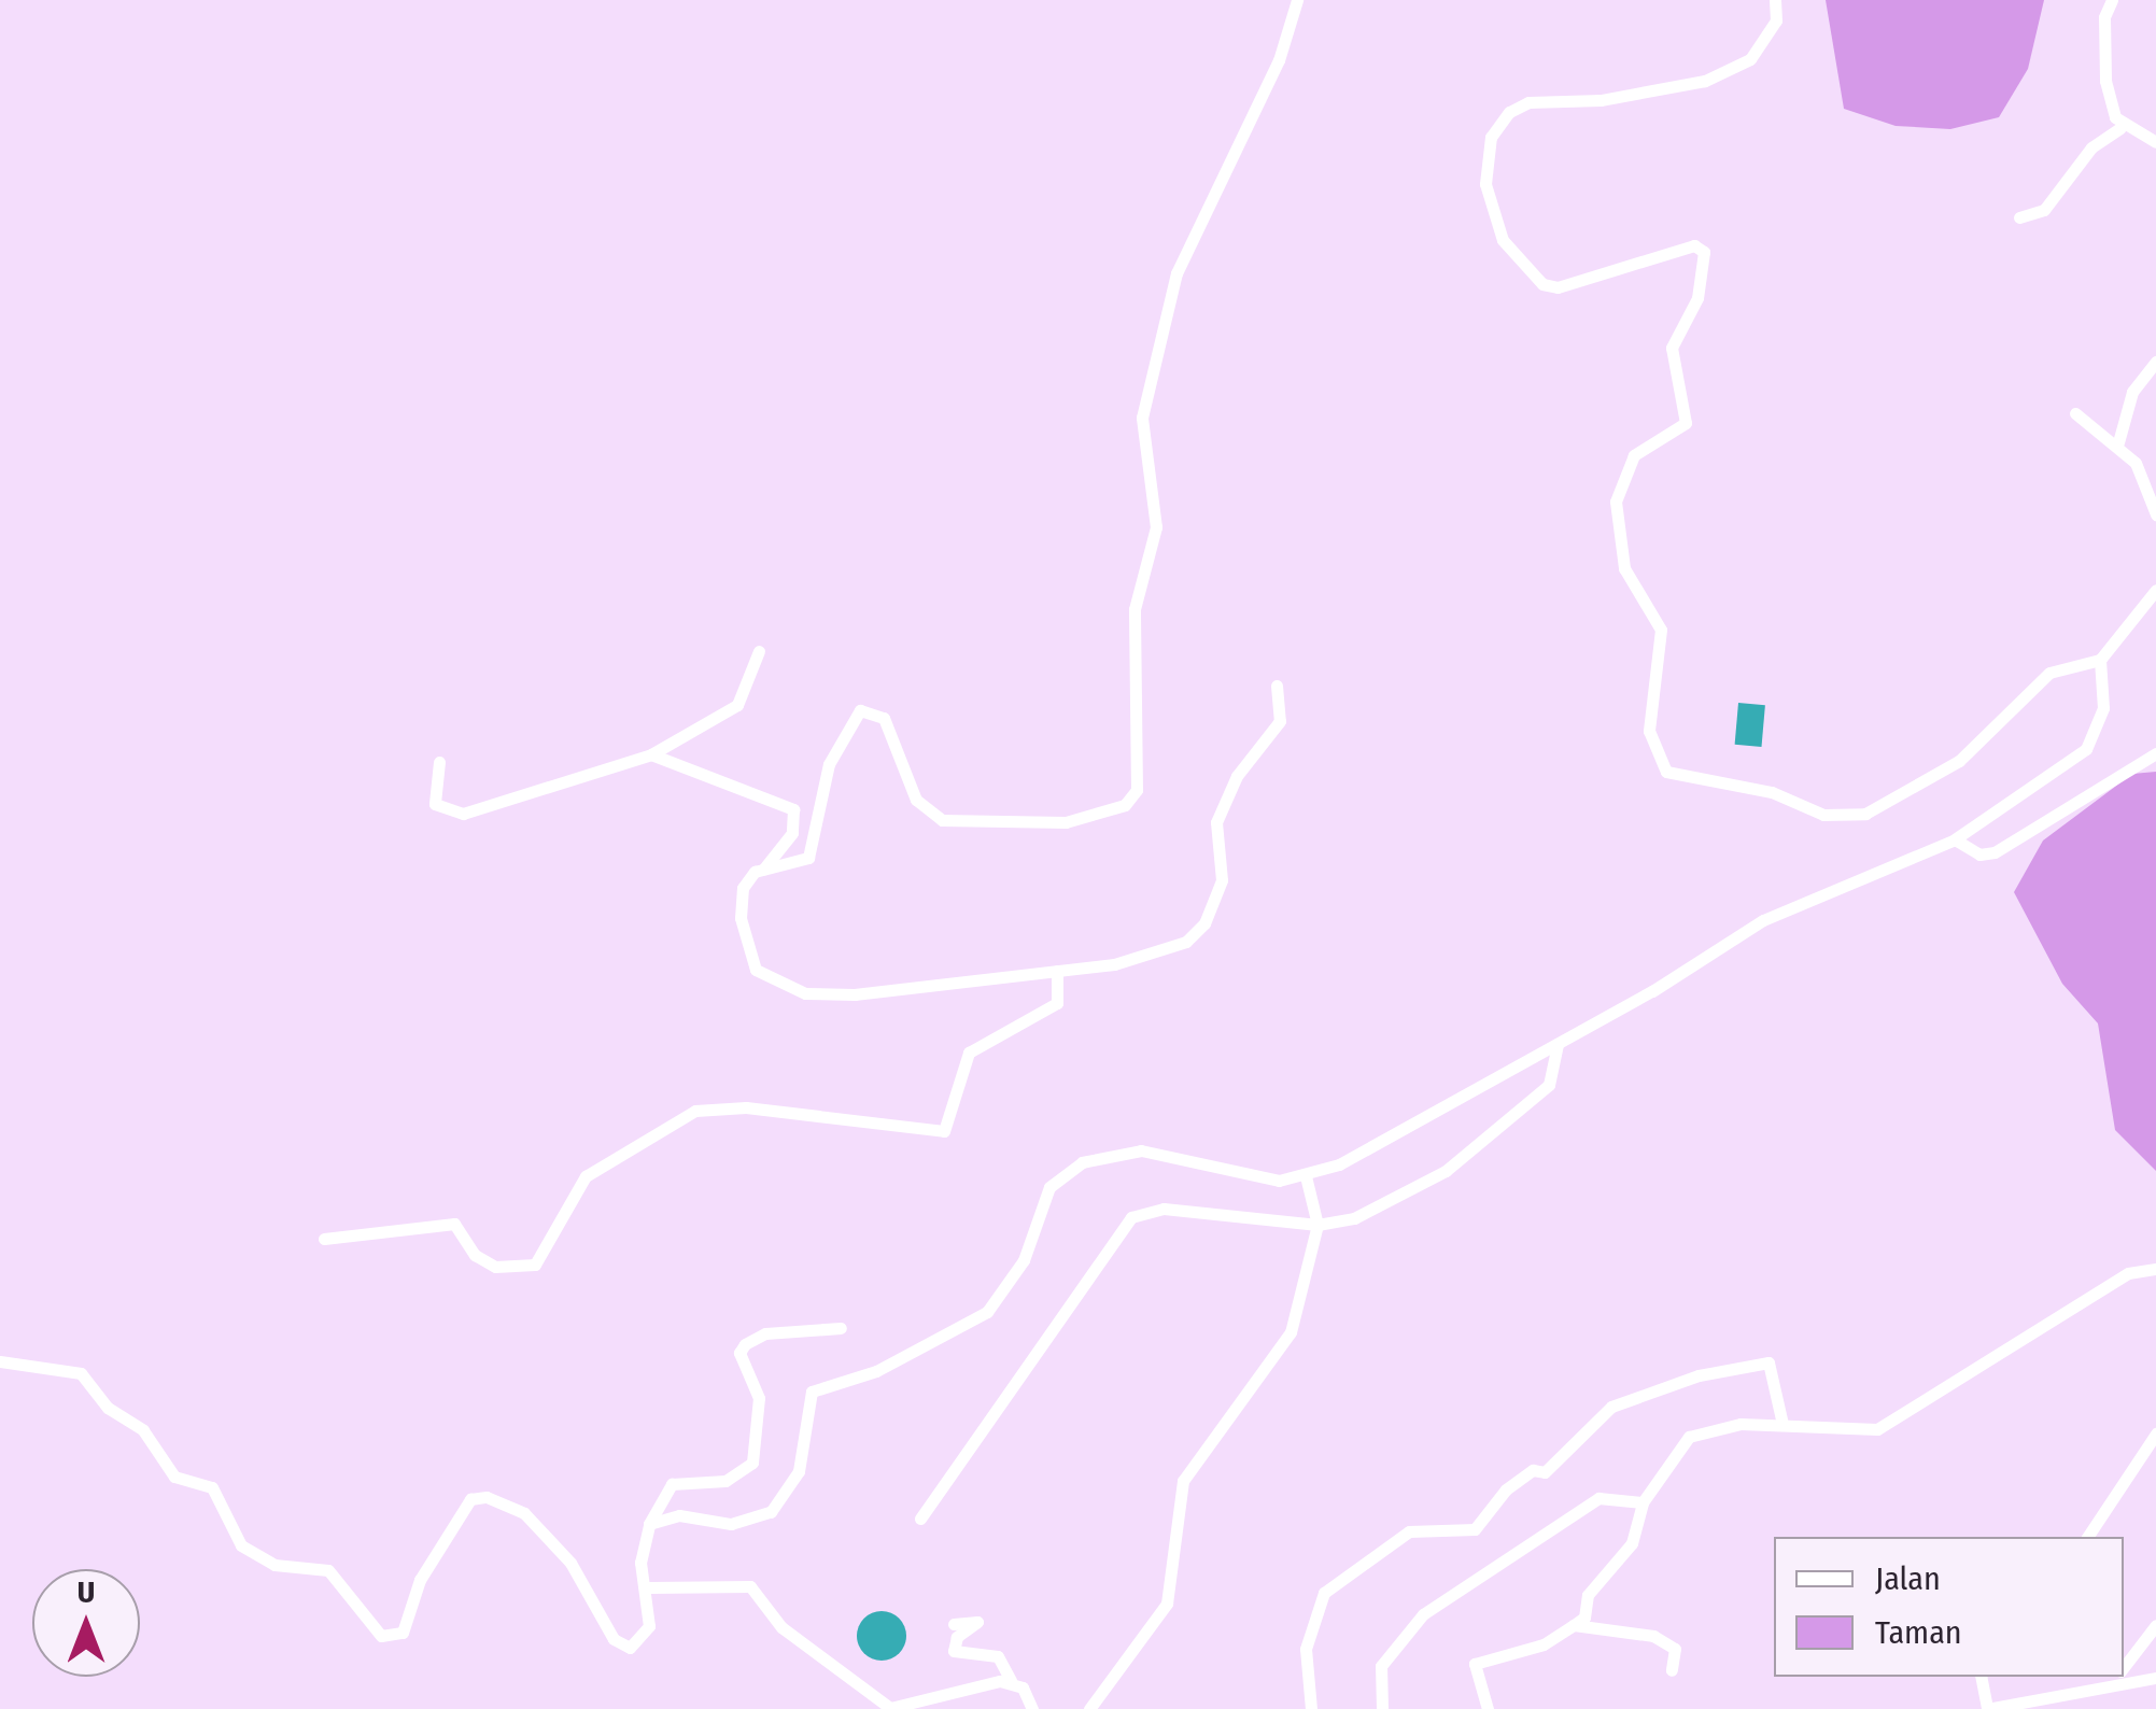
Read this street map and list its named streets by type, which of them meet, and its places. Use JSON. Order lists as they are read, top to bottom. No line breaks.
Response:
{"legend":["Jalan","Taman"],"north":"top"}
